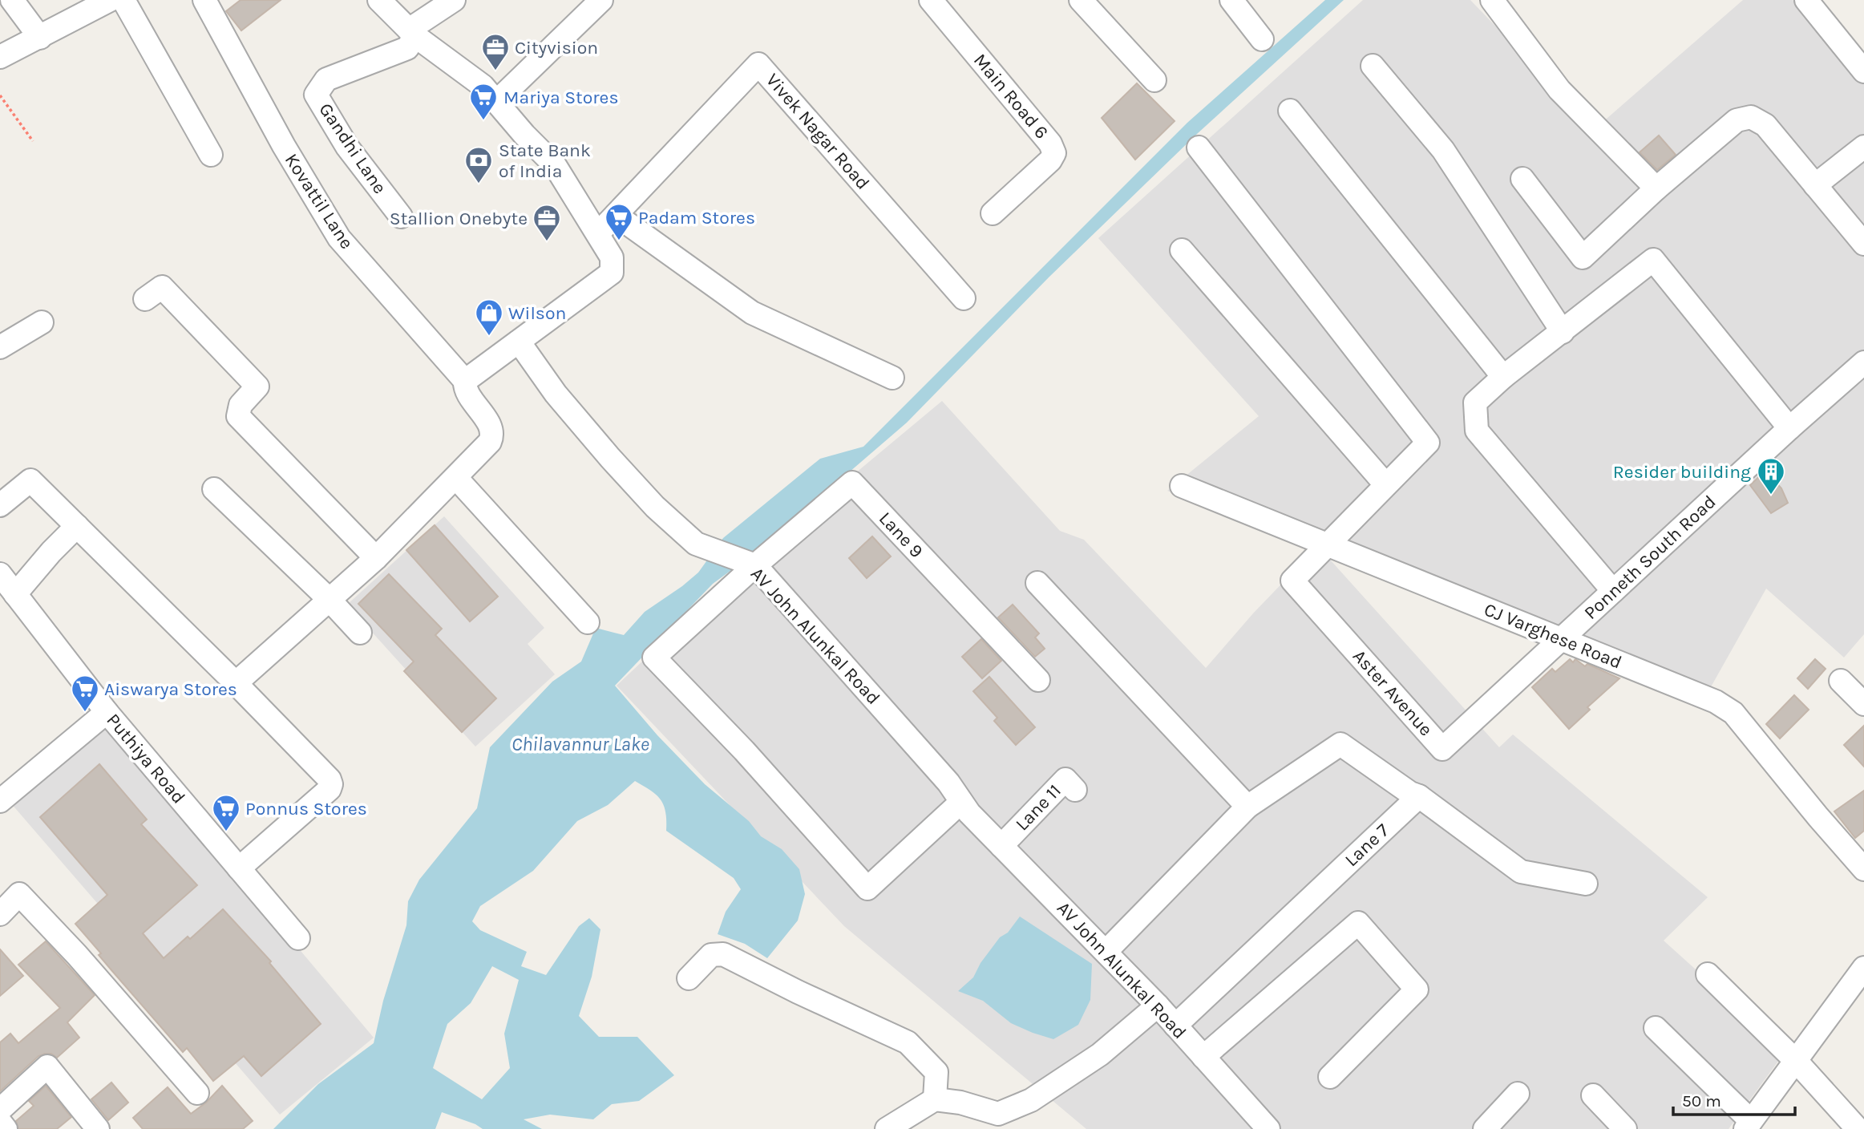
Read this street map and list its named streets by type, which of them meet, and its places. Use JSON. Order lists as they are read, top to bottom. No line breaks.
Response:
{"streets":{"street":["Main Road 6","Vivek Nagar Road","Gandhi Lane","Kovattil Lane","Lane 9","Ponneth South Road","AV John Alunkal Road","CJ Varghese Road","Aster Avenue","Puthiya Road","Lane 11","Lane 7"]},"crossings":[["Lane 9","AV John Alunkal Road"],["Ponneth South Road","CJ Varghese Road"],["Ponneth South Road","Aster Avenue"],["AV John Alunkal Road","Lane 11"],["AV John Alunkal Road","Lane 7"],["CJ Varghese Road","Aster Avenue"]],"water":["Chilavannur Lake"],"places":{"office":["Cityvision","Stallion Onebyte"],"supermarket":["Mariya Stores","Padam Stores","Aiswarya Stores","Ponnus Stores"],"bank":["State Bank of India"],"shop":["Wilson"],"building":["Resider building"]},"scale_bar":"50 m"}
